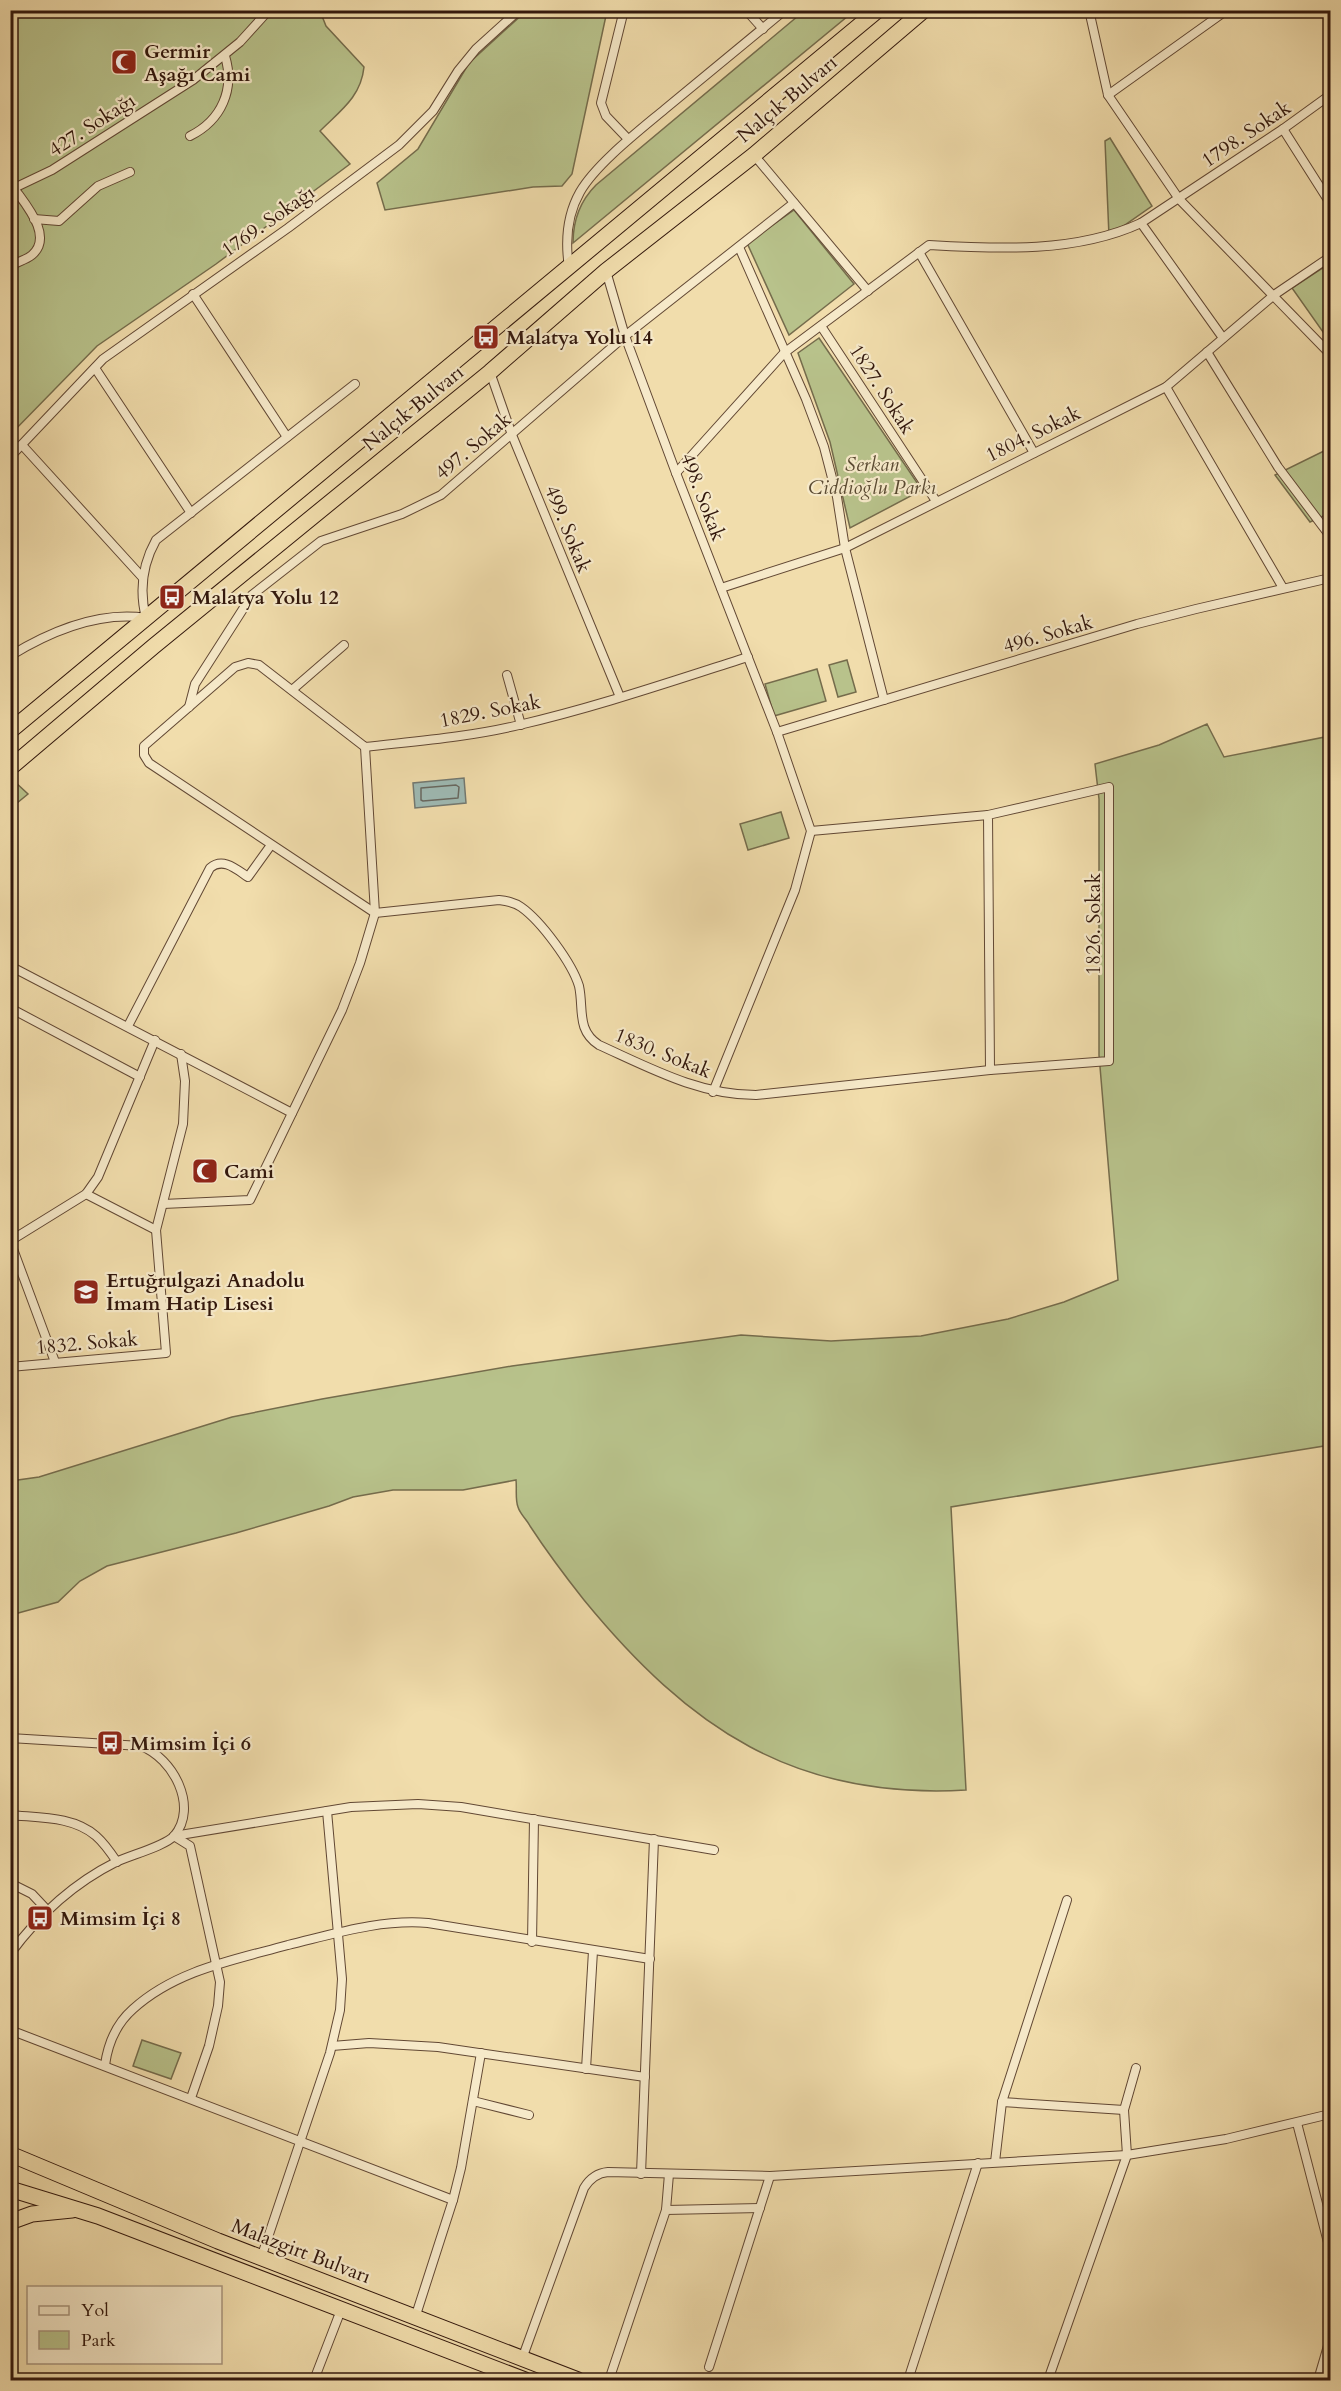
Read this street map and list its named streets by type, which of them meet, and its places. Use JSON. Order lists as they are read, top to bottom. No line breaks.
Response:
{"streets":{"highway":["Nalçık Bulvarı","Malazgirt Bulvarı"],"street":["427. Sokağı","1798. Sokak","1769. Sokağı","1827. Sokak","1804. Sokak","497. Sokak","498. Sokak","499. Sokak","496. Sokak","1829. Sokak","1826. Sokak","1830. Sokak","1832. Sokak"]},"crossings":[["Nalçık Bulvarı","498. Sokak"],["Nalçık Bulvarı","499. Sokak"],["1827. Sokak","1804. Sokak"],["1804. Sokak","498. Sokak"],["497. Sokak","498. Sokak"],["497. Sokak","499. Sokak"],["498. Sokak","496. Sokak"],["498. Sokak","1829. Sokak"],["499. Sokak","1829. Sokak"],["1826. Sokak","1830. Sokak"]],"parks":["Serkan Ciddioğlu Parkı"],"places":{"mosque":["Germir Aşağı Cami","Cami"],"bus stop":["Malatya Yolu 14","Malatya Yolu 12","Mimsim İçi 6","Mimsim İçi 8"],"school or university":["Ertuğrulgazi Anadolu İmam Hatip Lisesi"]},"legend":["Yol","Park"]}
